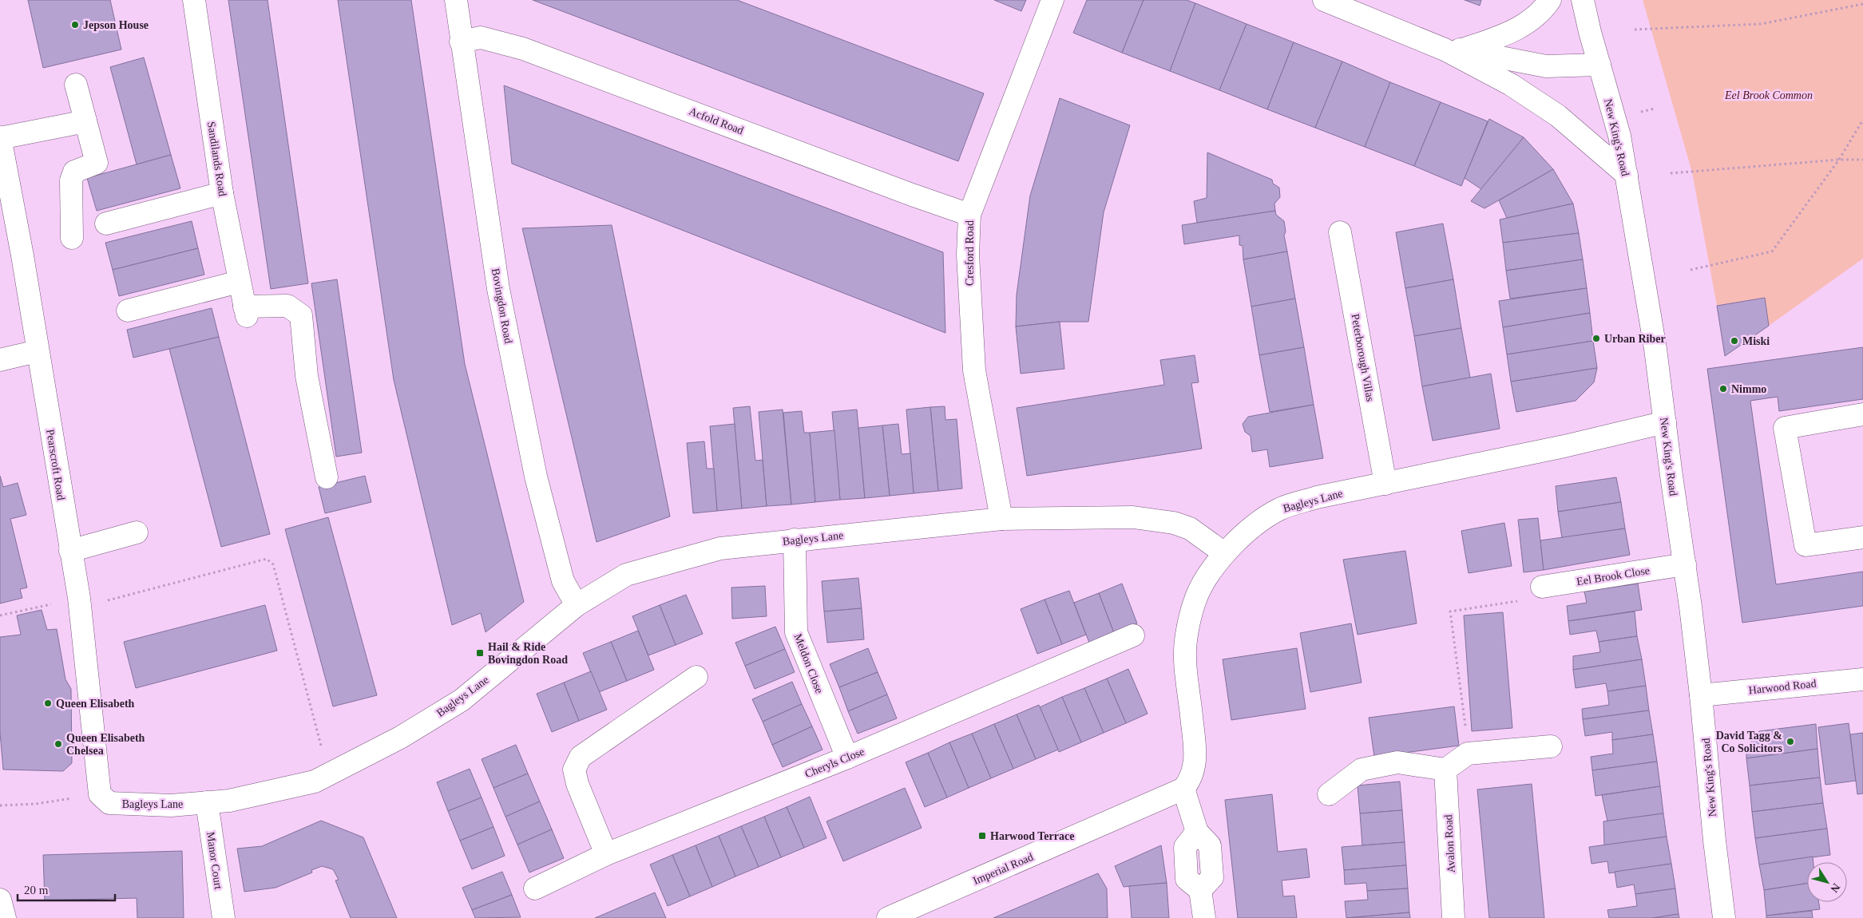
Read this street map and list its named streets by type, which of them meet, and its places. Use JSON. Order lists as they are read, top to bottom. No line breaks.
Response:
{"streets":{"street":["Acfold Road","New King's Road","Sandilands Road","Cresford Road","Bovingdon Road","Peterborough Villas","Pearscroft Road","Bagleys Lane","Eel Brook Close","Meldon Close","Harwood Road","Cheryls Close","Avalon Road","Manor Court","Imperial Road"]},"crossings":[["Acfold Road","Cresford Road"],["Acfold Road","Bovingdon Road"],["New King's Road","Bagleys Lane"],["New King's Road","Eel Brook Close"],["New King's Road","Harwood Road"],["Cresford Road","Bagleys Lane"],["Bovingdon Road","Bagleys Lane"],["Peterborough Villas","Bagleys Lane"],["Pearscroft Road","Bagleys Lane"],["Bagleys Lane","Meldon Close"],["Bagleys Lane","Manor Court"],["Meldon Close","Cheryls Close"]],"parks":["Eel Brook Common"],"places":{"other":["Jepson House","Urban Riber","Miski","Nimmo","Queen Elisabeth","David Tagg & Co Solicitors","Queen Elisabeth Chelsea"],"transit":["Hail & Ride Bovingdon Road","Harwood Terrace"]},"scale_bar":"20 m","north":"bottom right"}
